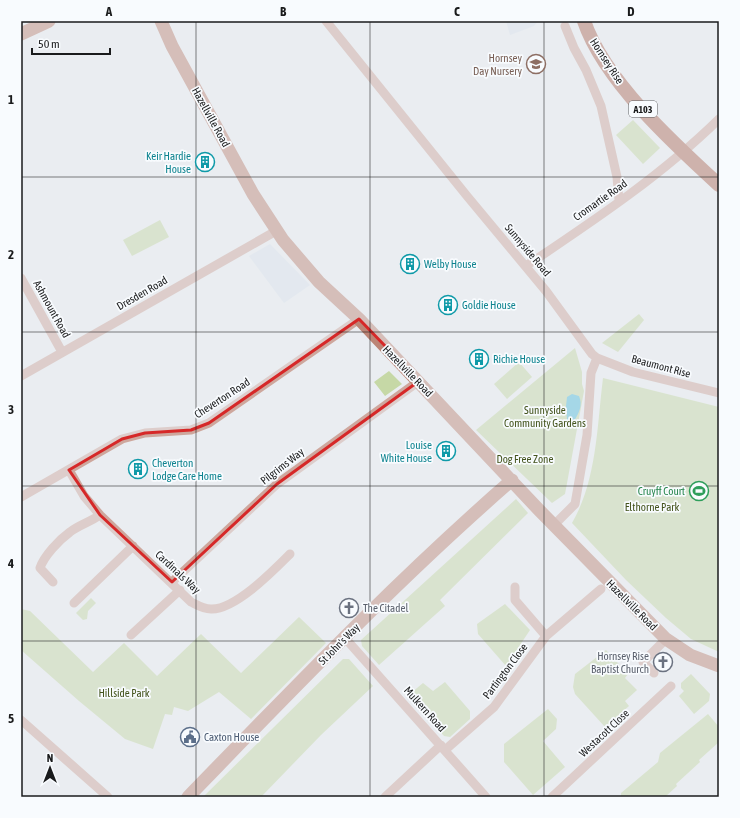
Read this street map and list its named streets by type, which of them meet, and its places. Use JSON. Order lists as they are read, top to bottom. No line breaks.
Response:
{"streets":{"main road":["Hornsey Rise","A103"],"street":["Hazellville Road","Cromartie Road","Sunnyside Road","Dresden Road","Ashmount Road","Beaumont Rise","Cheverton Road","Pilgrims Way","Cardinals Way","St John's Way","Partington Close","Mulkern Road","Westacott Close"]},"crossings":[["Hornsey Rise","Cromartie Road"],["Hazellville Road","Dresden Road"],["Hazellville Road","Cheverton Road"],["Hazellville Road","Pilgrims Way"],["Hazellville Road","St John's Way"],["Cromartie Road","Sunnyside Road"],["Sunnyside Road","Beaumont Rise"],["Dresden Road","Ashmount Road"],["Cheverton Road","Cardinals Way"],["Pilgrims Way","Cardinals Way"],["St John's Way","Mulkern Road"],["Partington Close","Mulkern Road"]],"parks":["Sunnyside Community Gardens","Dog Free Zone","Elthorne Park","Hillside Park"],"places":{"school or university":["Hornsey Day Nursery"],"building":["Keir Hardie House","Welby House","Goldie House","Richie House","Louise White House","Cheverton Lodge Care Home"],"sports":["Cruyff Court"],"church":["The Citadel","Hornsey Rise Baptist Church"],"public building":["Caxton House"]},"scale_bar":"50 m","north":"top","grid":{"columns":["A","B","C","D"],"rows":["1","2","3","4","5"]}}
